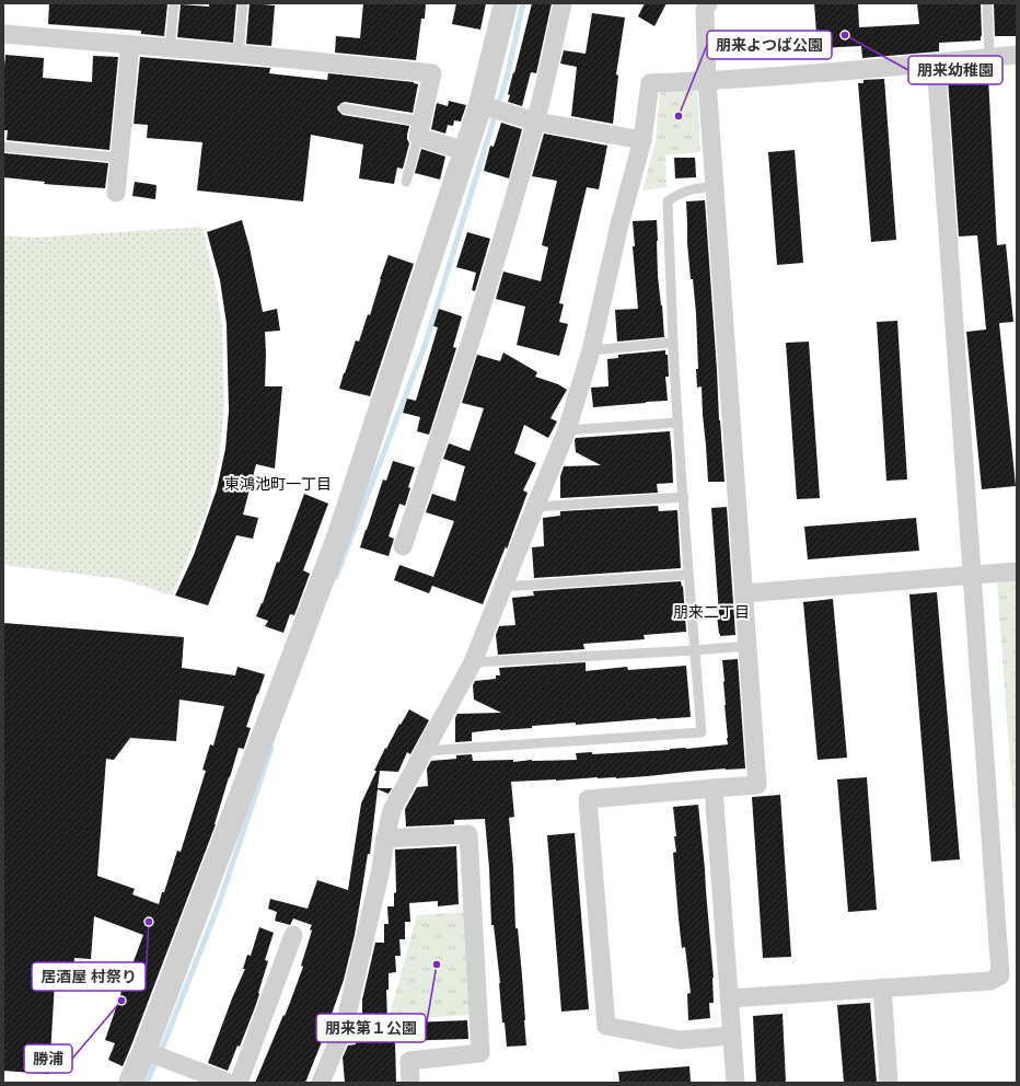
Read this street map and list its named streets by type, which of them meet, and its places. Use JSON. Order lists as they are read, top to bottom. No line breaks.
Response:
{"districts":["東鴻池町一丁目","朋来二丁目"],"places":["朋来幼稚園","朋来よつば公園","居酒屋 村祭り","朋来第１公園","勝浦"]}
